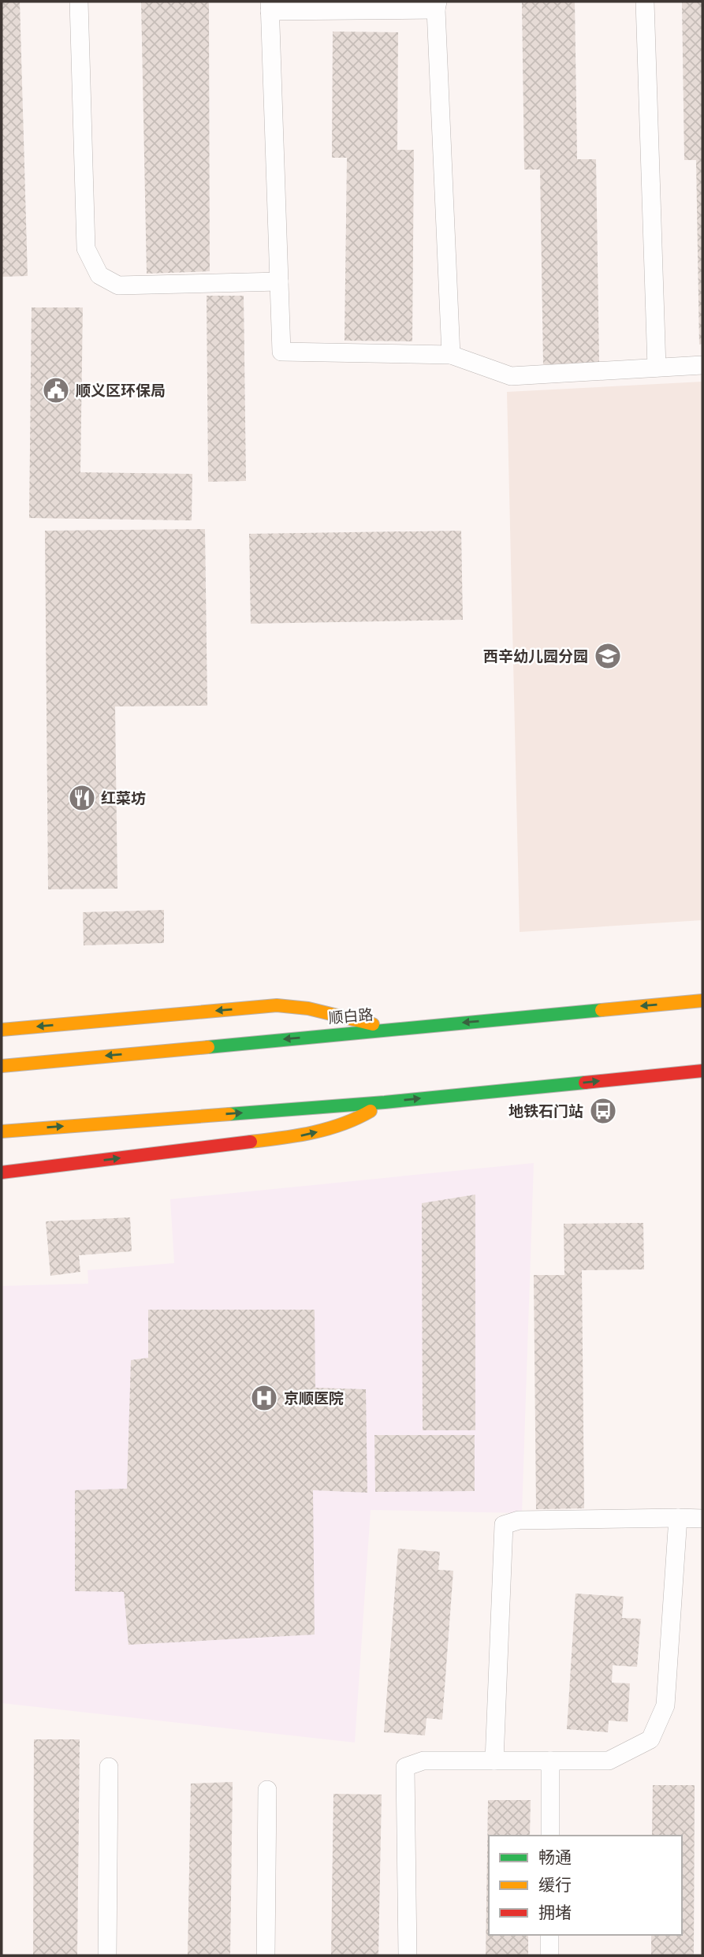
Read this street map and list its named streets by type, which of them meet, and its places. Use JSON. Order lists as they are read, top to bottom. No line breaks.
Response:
{"streets":{"main road":["顺白路"]},"places":{"public building":["顺义区环保局"],"school or university":["西辛幼儿园分园"],"restaurant":["红菜坊"],"bus stop":["地铁石门站"],"hospital":["京顺医院"]},"legend":["畅通","缓行","拥堵"]}
